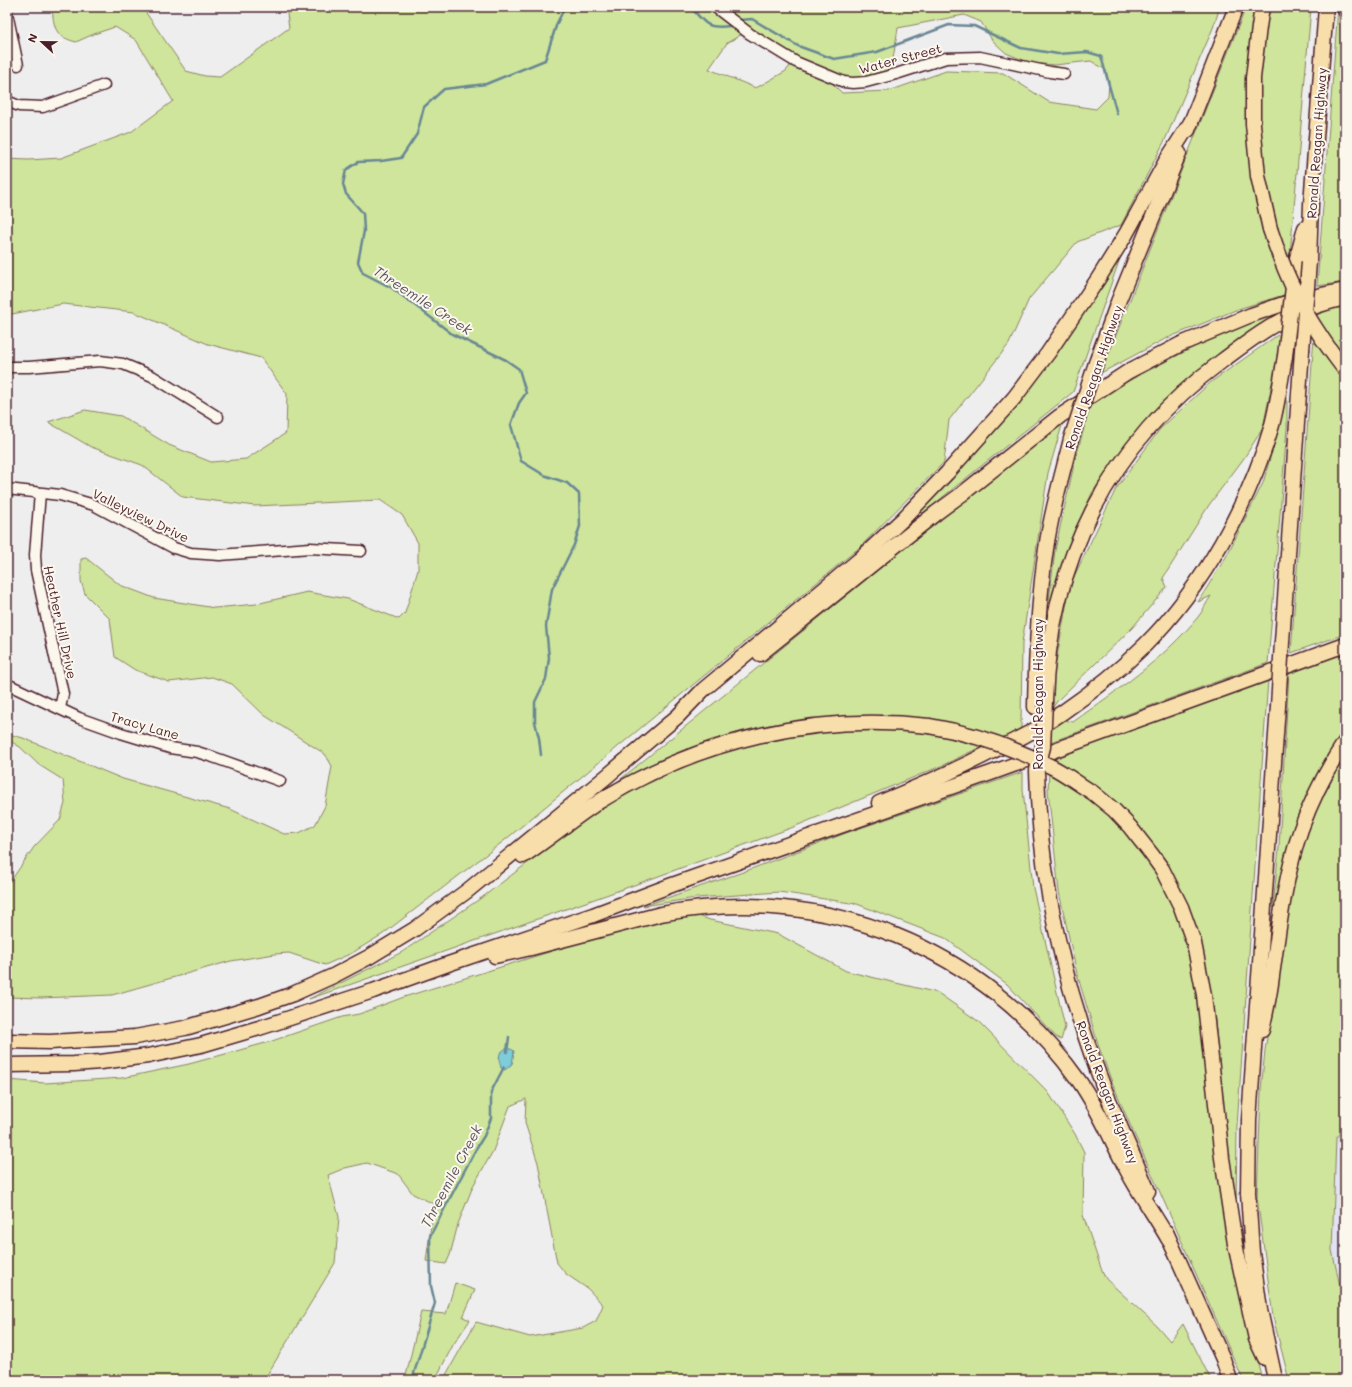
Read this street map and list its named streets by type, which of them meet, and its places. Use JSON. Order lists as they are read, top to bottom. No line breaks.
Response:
{"streets":{"highway":["Ronald Reagan Highway"],"street":["Water Street","Valleyview Drive","Heather Hill Drive","Tracy Lane"]},"crossings":[["Valleyview Drive","Heather Hill Drive"],["Heather Hill Drive","Tracy Lane"]],"water":["Threemile Creek"],"north":"left"}
